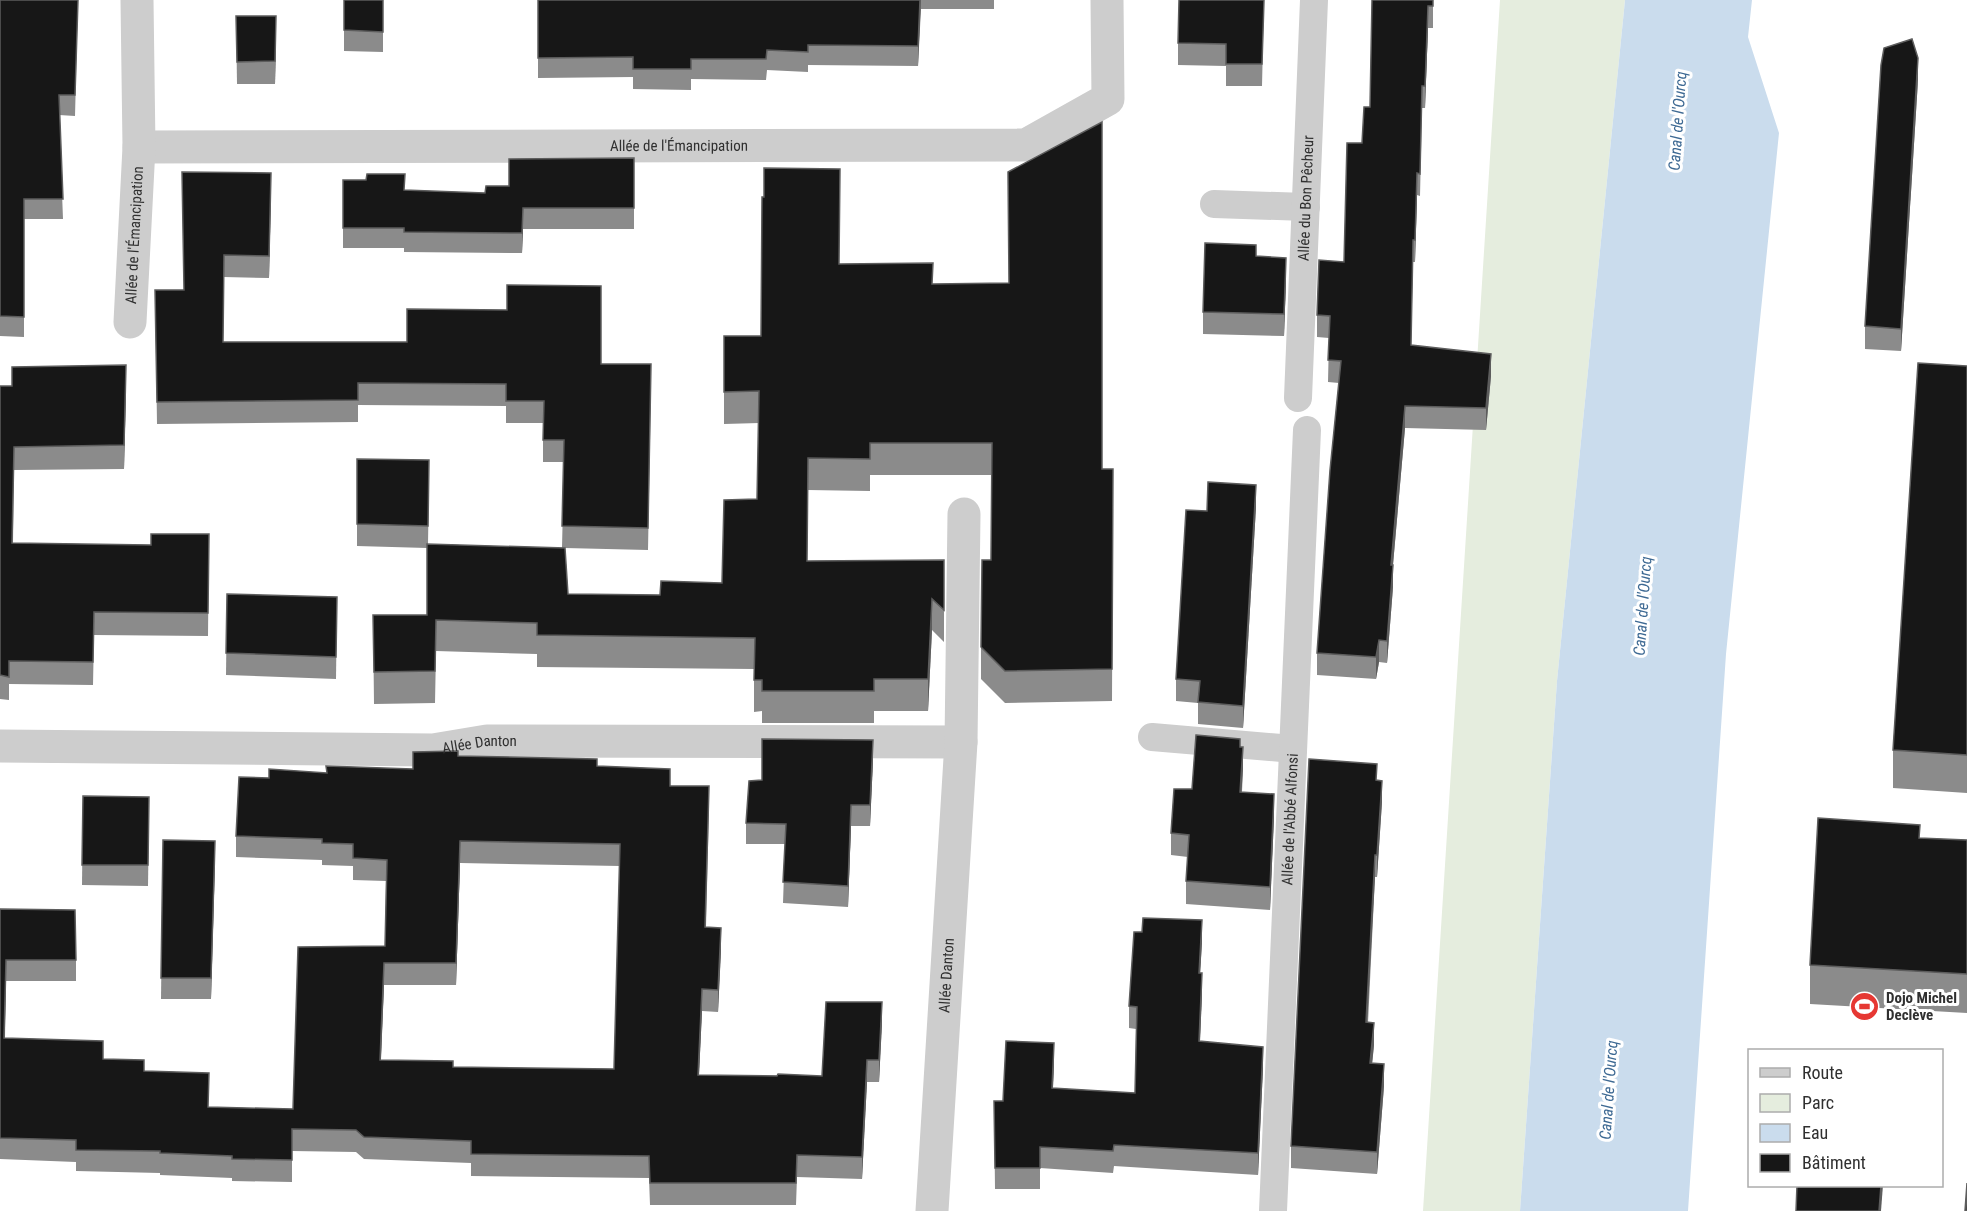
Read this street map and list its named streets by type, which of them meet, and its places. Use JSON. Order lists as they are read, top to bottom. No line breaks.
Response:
{"streets":{"street":["Allée de l'Émancipation","Allée Danton"],"lane":["Allée du Bon Pêcheur","Allée de l'Abbé Alfonsi"]},"water":["Canal de l'Ourcq"],"places":{"sports":["Dojo Michel Declève"]},"legend":["Route","Parc","Eau","Bâtiment"]}
